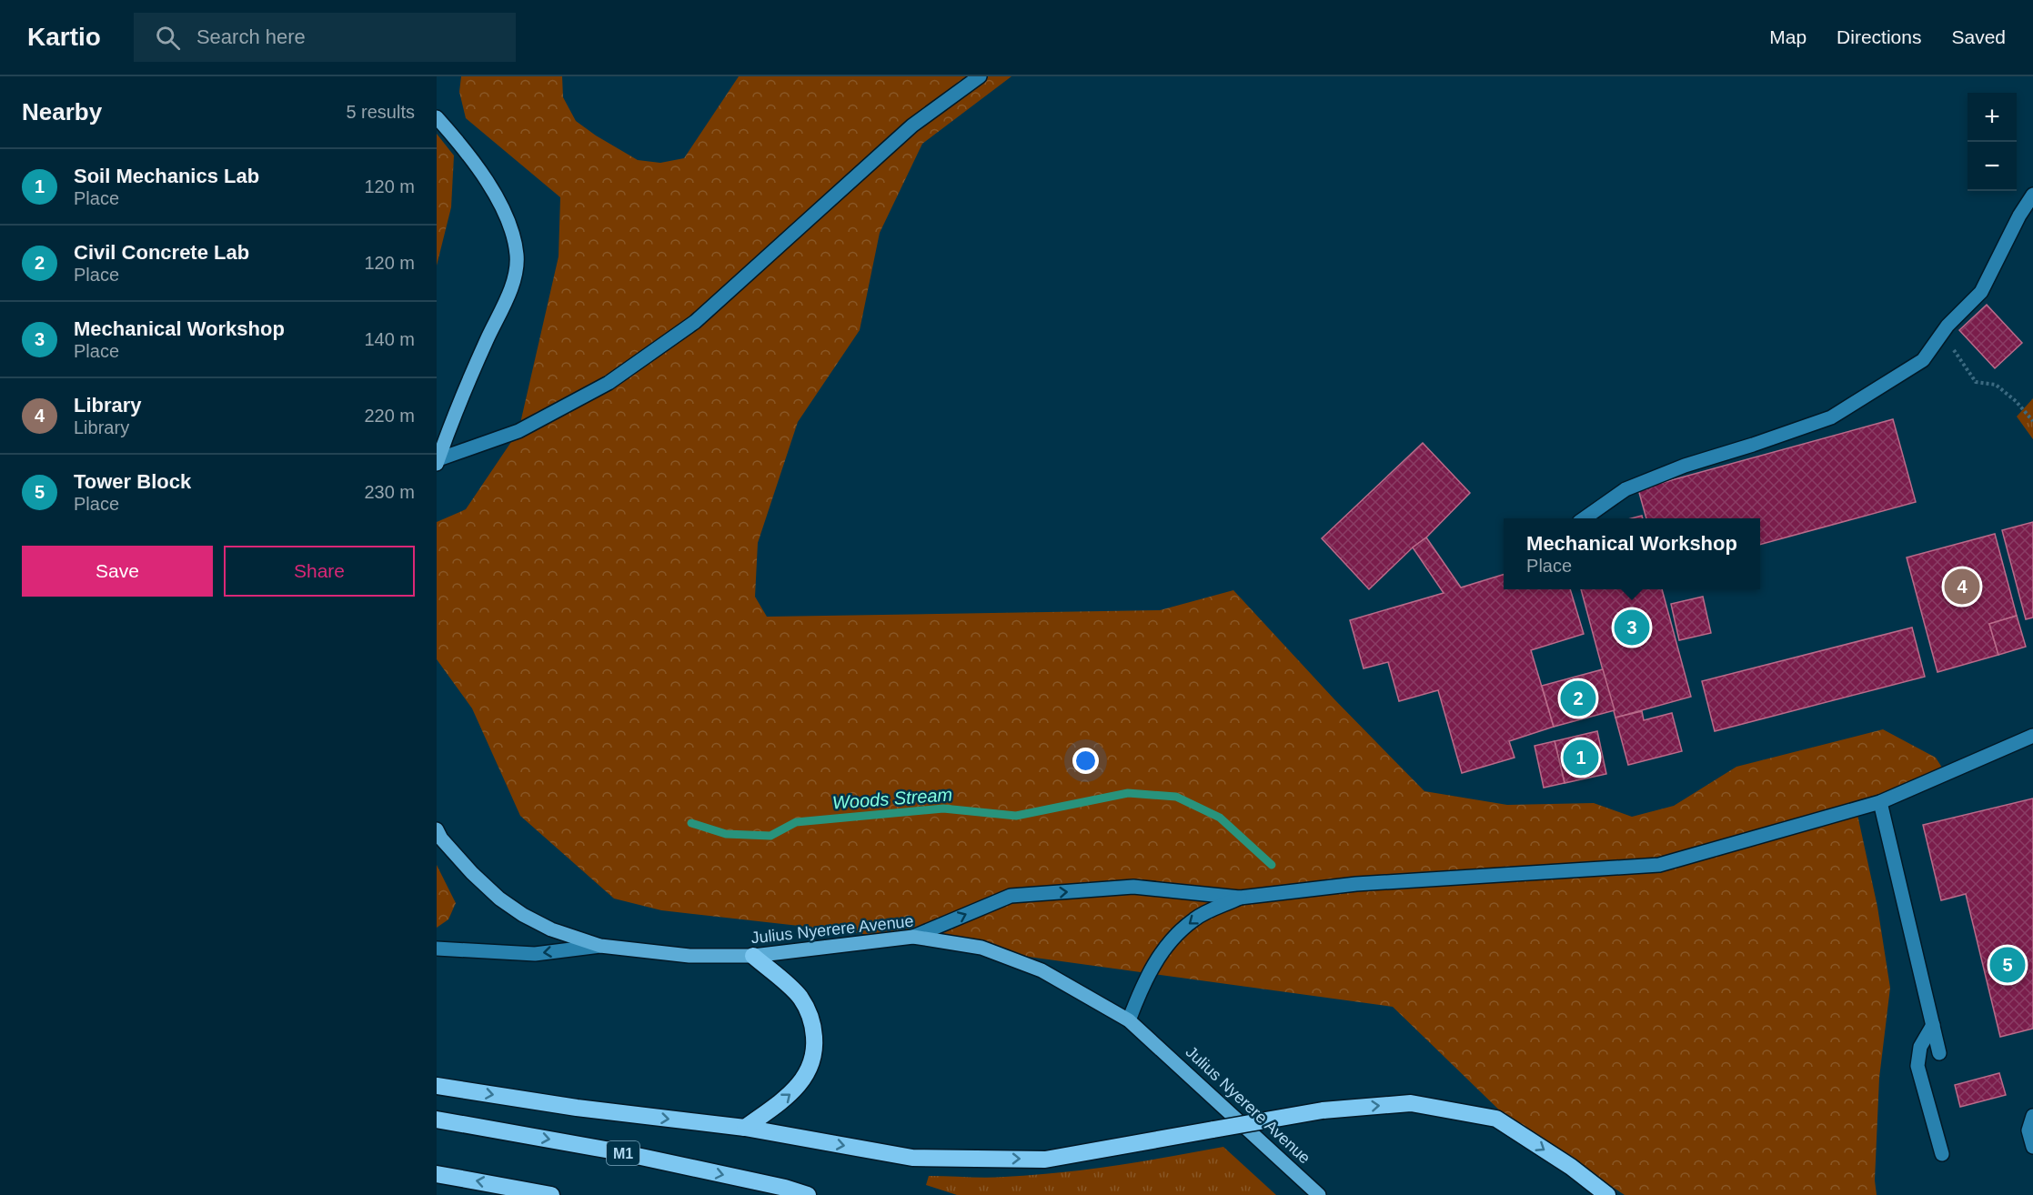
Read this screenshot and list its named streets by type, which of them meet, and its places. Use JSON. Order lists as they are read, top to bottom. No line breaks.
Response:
{"streets":{"highway":["M1"],"main road":["Julius Nyerere Avenue"]},"water":["Woods Stream"],"page":{"header":"Kartio","search":"Search here","nav":["Map","Directions","Saved"],"heading":["Nearby","5 results"],"map_buttons":["+","−"],"list":[{"mark":"1","name":"Soil Mechanics Lab","note":"Place","value":"120 m"},{"mark":"2","name":"Civil Concrete Lab","note":"Place","value":"120 m"},{"mark":"3","name":"Mechanical Workshop","note":"Place","value":"140 m"},{"mark":"4","name":"Library","note":"Library","value":"220 m"},{"mark":"5","name":"Tower Block","note":"Place","value":"230 m"}],"popup":["Mechanical Workshop","Place"],"buttons":["Save","Share"],"pins":["4","3","2","1","5"]}}
